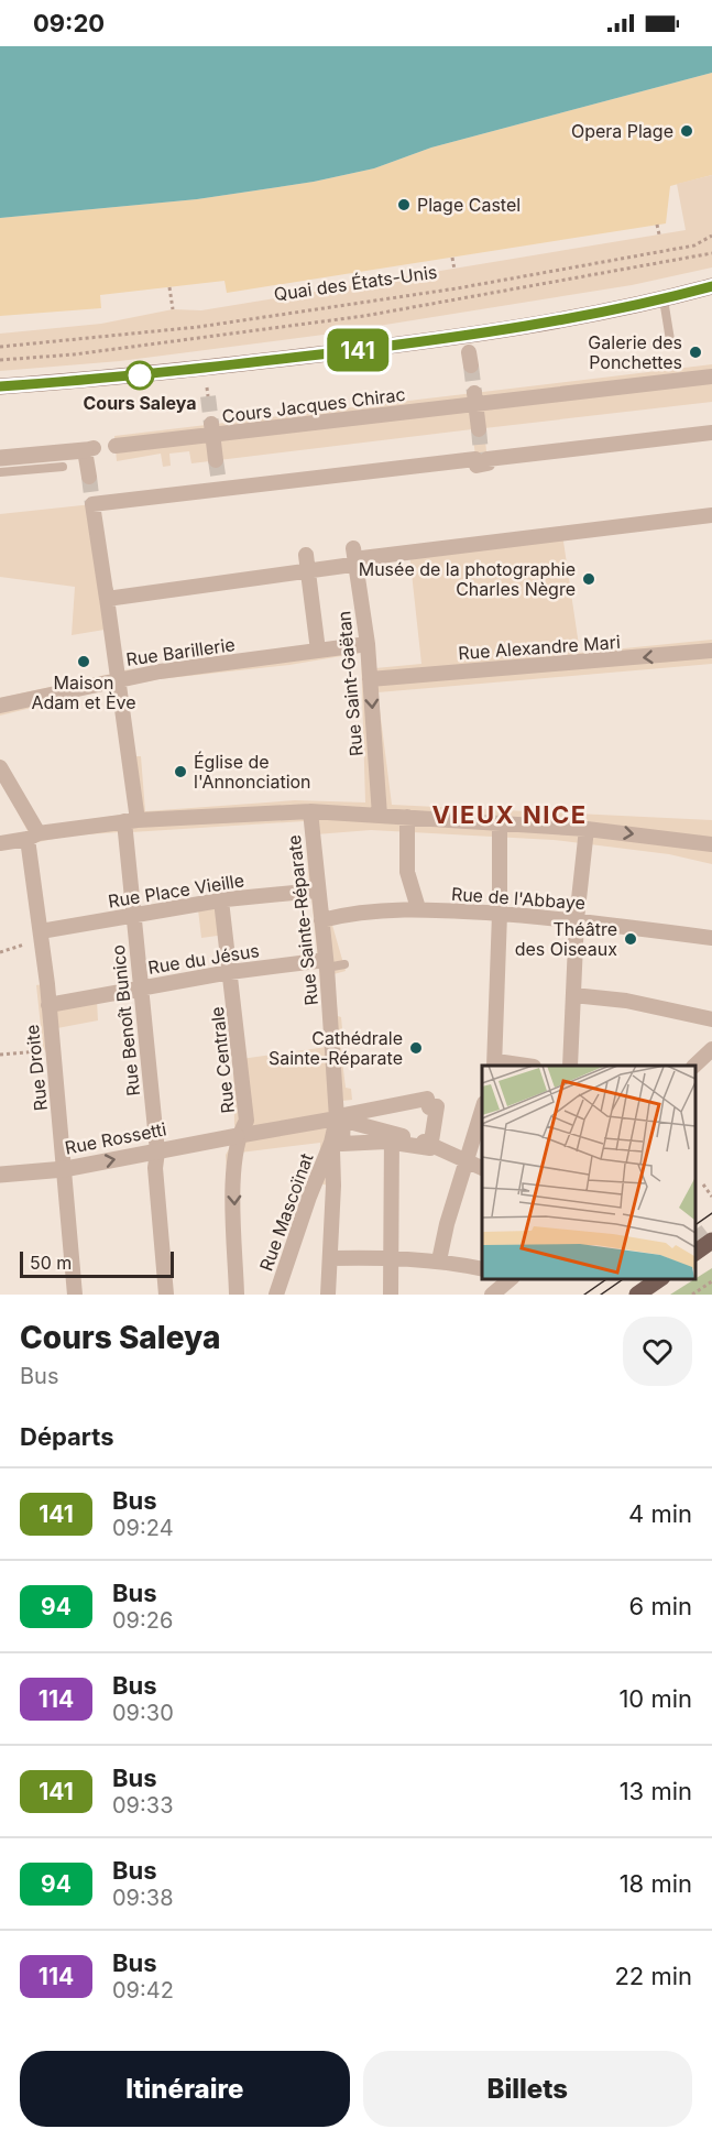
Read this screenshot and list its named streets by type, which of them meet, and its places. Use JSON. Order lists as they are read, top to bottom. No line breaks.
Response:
{"streets":{"street":["Cours Jacques Chirac","Rue Alexandre Mari","Rue Barillerie","Rue Saint-Gaëtan","Rue Place Vieille","Rue de l'Abbaye","Rue Sainte-Réparate","Rue du Jésus","Rue Benoît Bunico","Rue Centrale","Rue Droite","Rue Rossetti","Rue Mascoïnat"],"path":["Quai des États-Unis"]},"crossings":[["Rue Alexandre Mari","Rue Saint-Gaëtan"],["Rue Barillerie","Rue Saint-Gaëtan"],["Rue Barillerie","Rue Benoît Bunico"],["Rue Place Vieille","Rue Sainte-Réparate"],["Rue Place Vieille","Rue Benoît Bunico"],["Rue Place Vieille","Rue Centrale"],["Rue Place Vieille","Rue Droite"],["Rue de l'Abbaye","Rue Sainte-Réparate"],["Rue Sainte-Réparate","Rue du Jésus"],["Rue Sainte-Réparate","Rue Mascoïnat"],["Rue du Jésus","Rue Benoît Bunico"],["Rue du Jésus","Rue Centrale"],["Rue du Jésus","Rue Droite"],["Rue Benoît Bunico","Rue Rossetti"],["Rue Centrale","Rue Rossetti"],["Rue Droite","Rue Rossetti"]],"one_way":["Rue Saint-Gaëtan","Rue Rossetti"],"districts":["VIEUX NICE"],"places":["Opera Plage","Plage Castel","Galerie des Ponchettes","Cours Saleya","Musée de la photographie Charles Nègre","Maison Adam et Ève","Église de l'Annonciation","Théâtre des Oiseaux","Cathédrale Sainte-Réparate"],"lines":["bus line 141"],"scale_bar":"50 m","page":{"status":"09:20","on_map":"141","scale":"50 m","heading":[["Cours Saleya","Bus"],"Départs"],"list":[{"mark":"141","name":"Bus","note":"09:24","value":"4 min"},{"mark":"94","name":"Bus","note":"09:26","value":"6 min"},{"mark":"114","name":"Bus","note":"09:30","value":"10 min"},{"mark":"141","name":"Bus","note":"09:33","value":"13 min"},{"mark":"94","name":"Bus","note":"09:38","value":"18 min"},{"mark":"114","name":"Bus","note":"09:42","value":"22 min"}],"buttons":["Itinéraire","Billets"]}}
